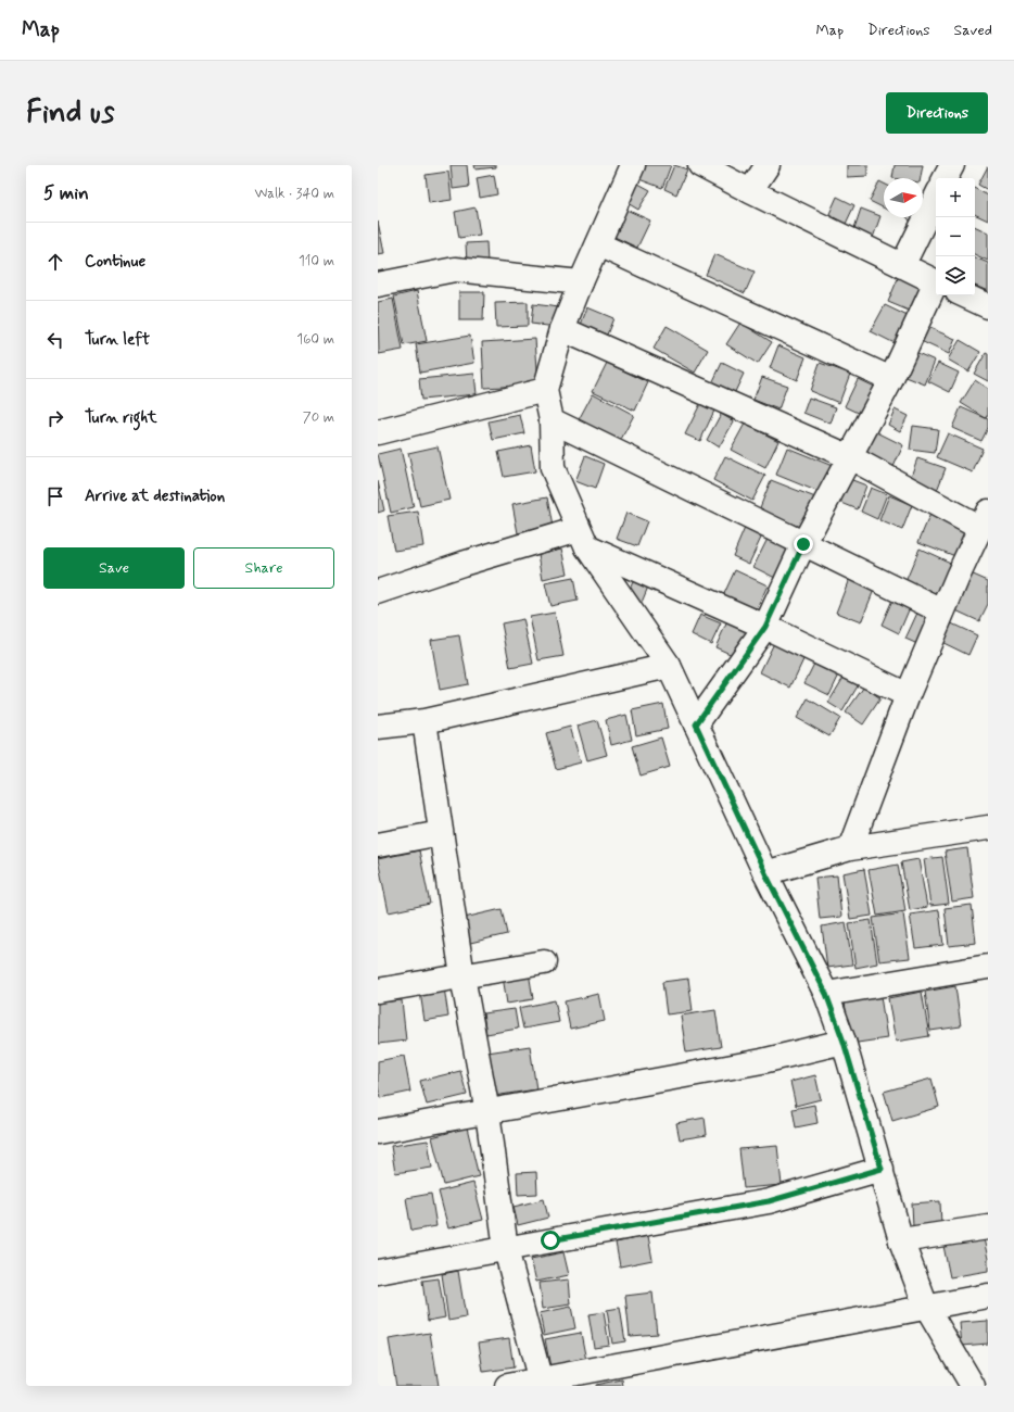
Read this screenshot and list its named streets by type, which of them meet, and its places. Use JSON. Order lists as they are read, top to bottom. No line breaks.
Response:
{"north":"right","page":{"header":"Map","nav":["Map","Directions","Saved"],"buttons":["Directions",["Save","Share"]],"title":"Find us","heading":["5 min","Walk · 340 m"],"map_buttons":["+","−"],"list":[["Continue","110 m"],["Turn left","160 m"],["Turn right","70 m"],"Arrive at destination"]}}
